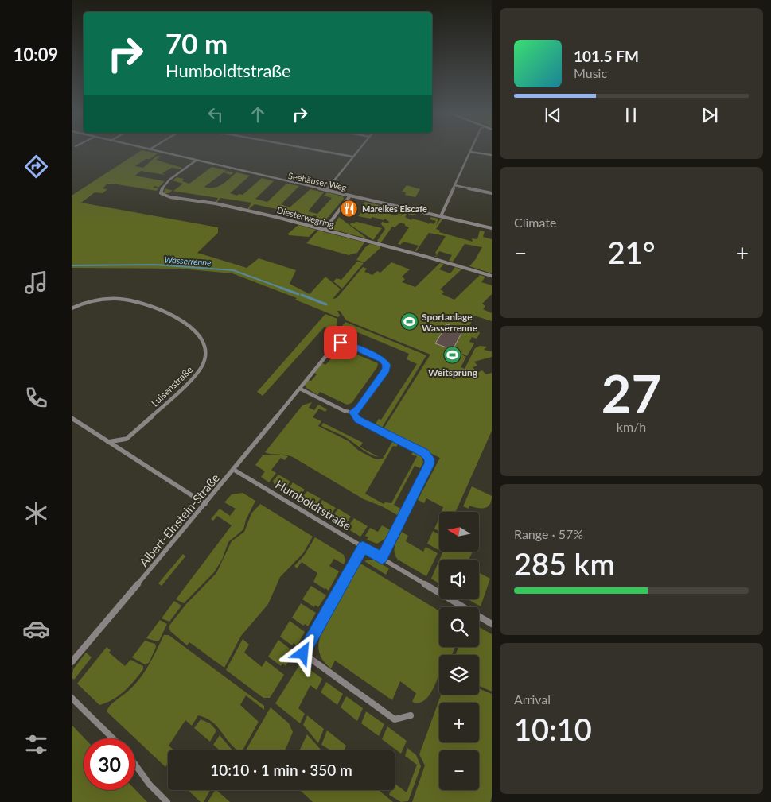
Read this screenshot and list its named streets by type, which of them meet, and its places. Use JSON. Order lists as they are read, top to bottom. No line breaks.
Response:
{"streets":{"street":["Seehäuser Weg","Diesterwegring","Luisenstraße","Humboldtstraße","Albert-Einstein-Straße"]},"crossings":[["Seehäuser Weg","Diesterwegring"],["Humboldtstraße","Albert-Einstein-Straße"]],"water":["Wasserrenne"],"places":{"restaurant":["Mareikes Eiscafe"],"sports":["Sportanlage Wasserrenne","Weitsprung"]},"north":"left","page":{"tabs":"10:09","turn":["70 m","Humboldtstraße"],"song":["101.5 FM","Music"],"tile":["Climate",["27","km/h"],["Range · 57%","285 km"],["Arrival","10:10"]],"heat":["−","21°","+"],"map_buttons":["+","−"],"limit":"30","trip":"10:10 · 1 min · 350 m"}}
